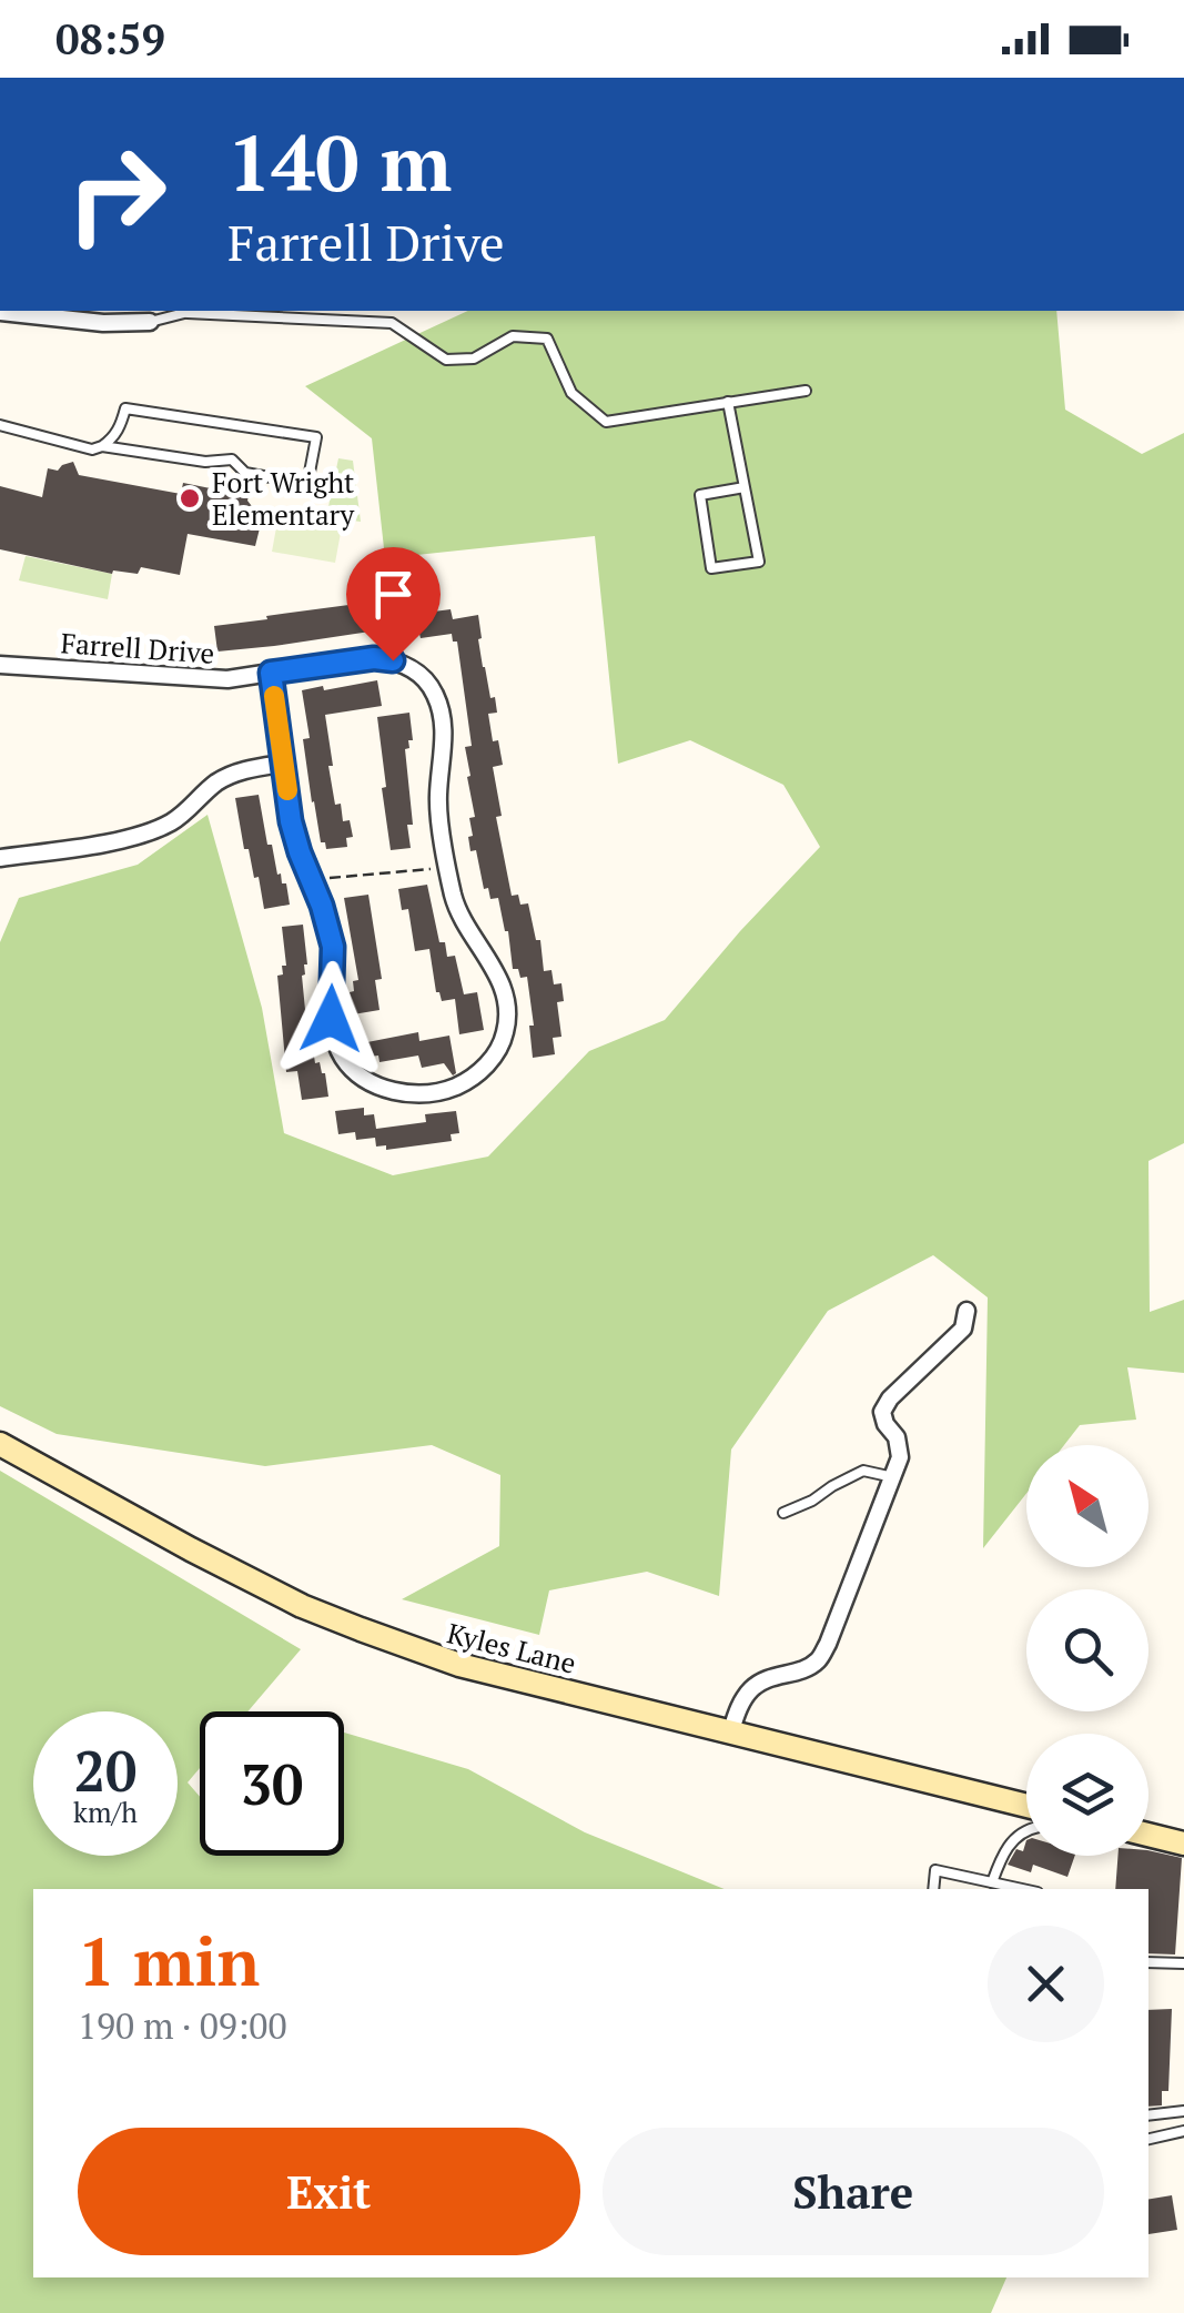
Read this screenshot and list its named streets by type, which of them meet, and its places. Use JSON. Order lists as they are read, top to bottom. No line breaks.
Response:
{"streets":{"main road":["Kyles Lane"],"street":["Farrell Drive"]},"places":["Fort Wright Elementary"],"north":"top left","page":{"status":"08:59","turn":["140 m","Farrell Drive"],"speed":"20 km/h","limit":"30","heading":["1 min","190 m · 09:00"],"buttons":["Exit","Share"]}}
